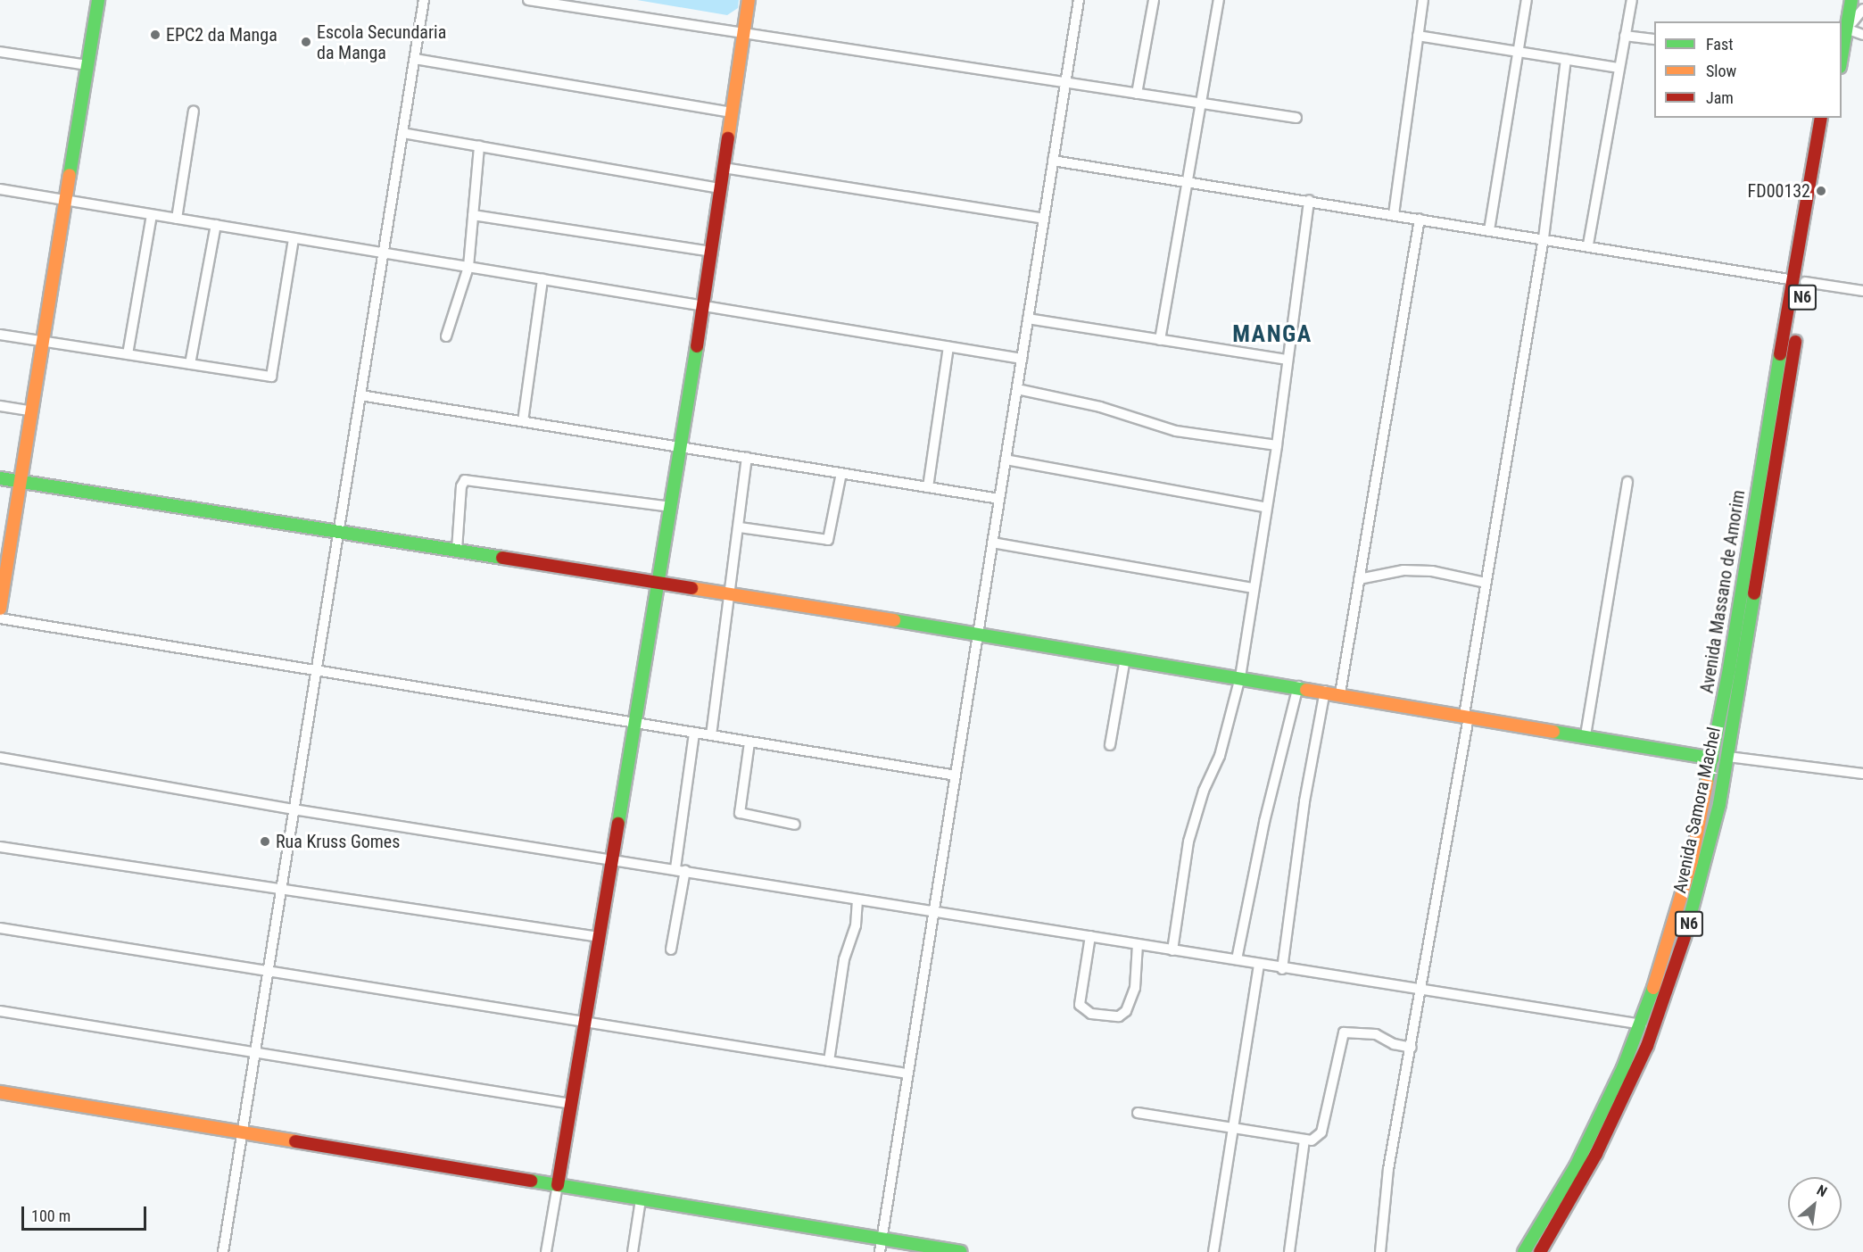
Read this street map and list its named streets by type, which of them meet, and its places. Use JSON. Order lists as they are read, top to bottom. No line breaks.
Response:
{"streets":{"main road":["N6","Avenida Massano de Amorim","Avenida Samora Machel"]},"crossings":[["N6","Avenida Massano de Amorim"],["Avenida Massano de Amorim","Avenida Samora Machel"]],"districts":["MANGA"],"places":["EPC2 da Manga","Escola Secundaria da Manga","FD00132","Rua Kruss Gomes"],"legend":["Fast","Slow","Jam"],"scale_bar":"100 m","north":"top right"}
